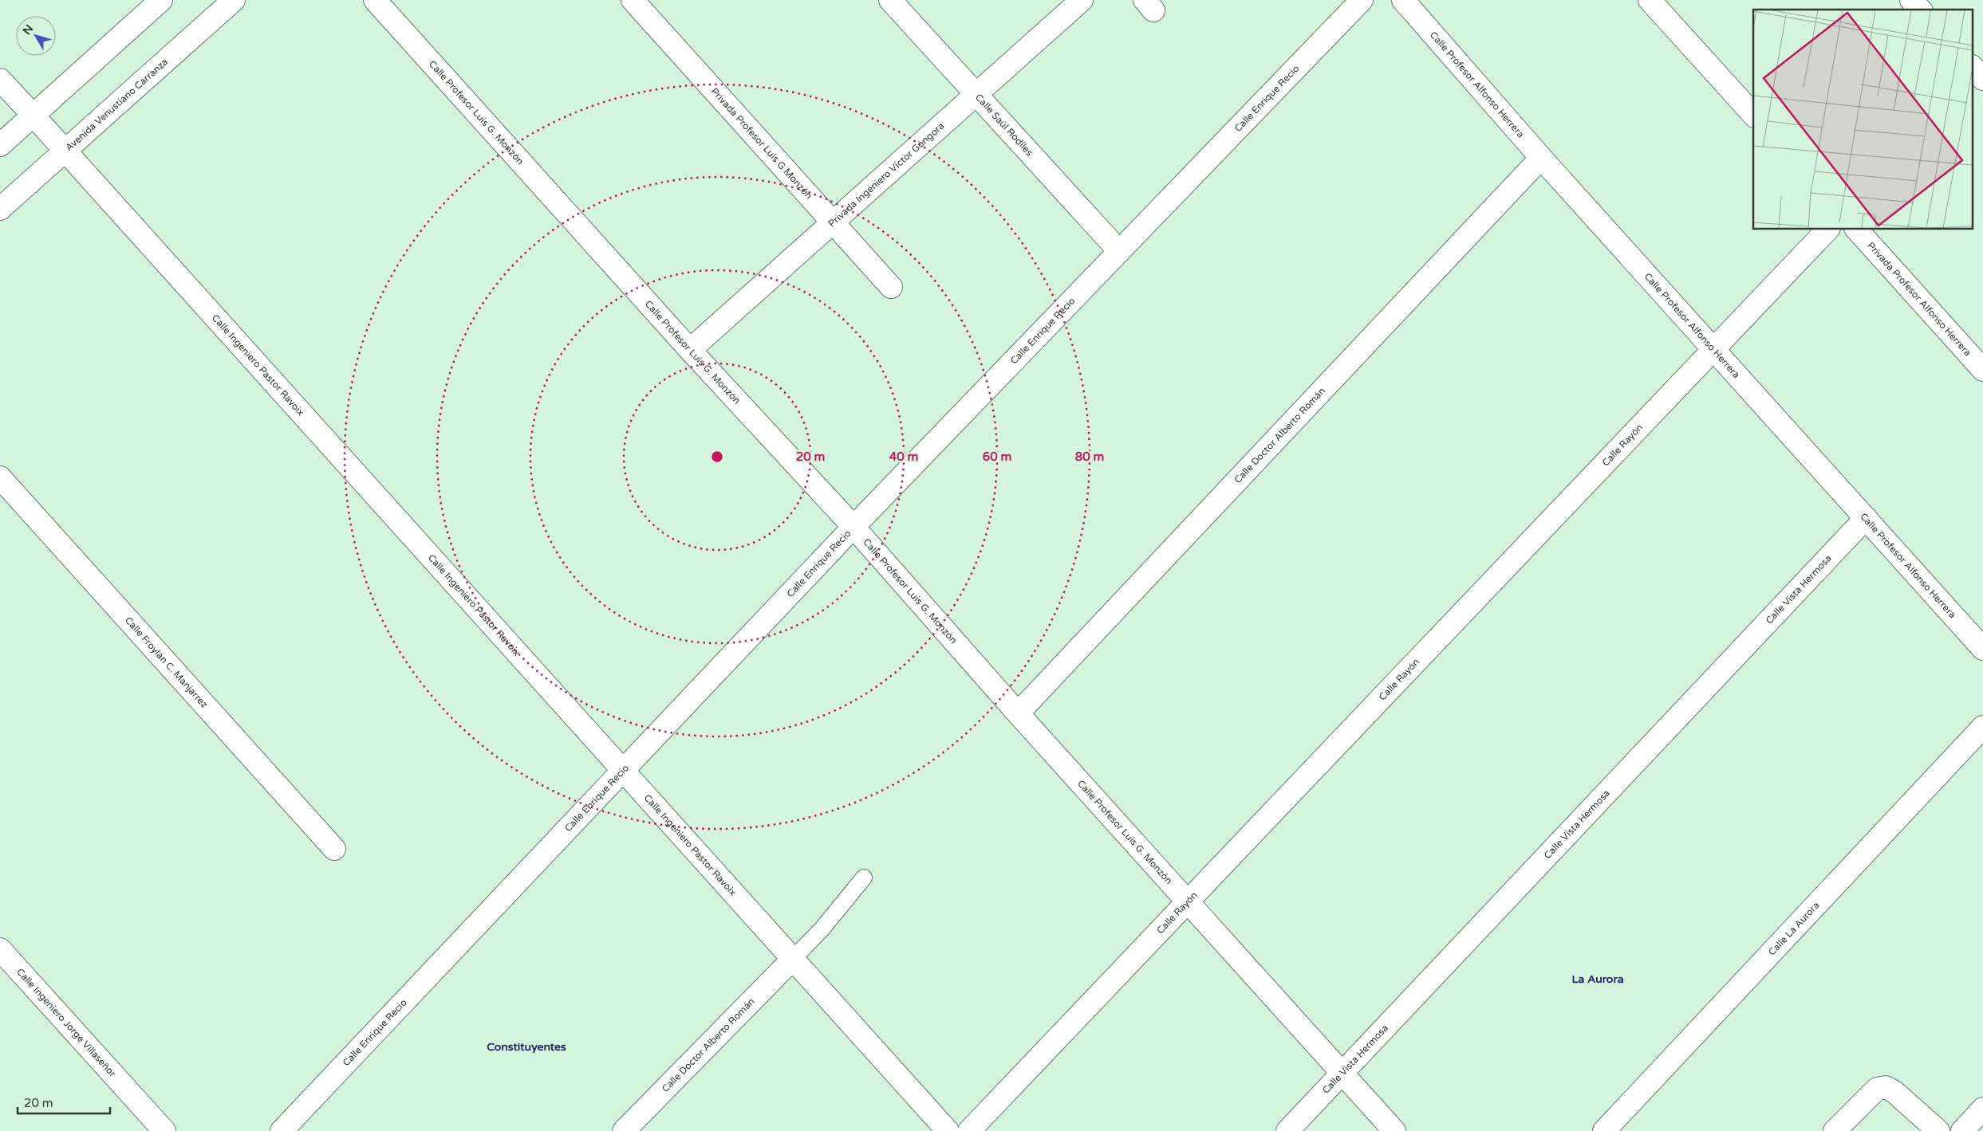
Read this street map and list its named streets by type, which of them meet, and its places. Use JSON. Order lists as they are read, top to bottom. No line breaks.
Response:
{"streets":{"street":["Calle Profesor Alfonso Herrera","Calle Enrique Recio","Avenida Venustiano Carranza","Calle Profesor Luis G. Monzón","Calle Saúl Rodiles","Privada Profesor Luis G Monzón","Privada Ingeniero Víctor Góngora","Privada Profesor Alfonso Herrera","Calle Ingeniero Pastor Ravoix","Calle Doctor Alberto Román","Calle Rayón","Calle Vista Hermosa","Calle Froylán C. Manjarrez","Calle La Aurora","Calle Ingeniero Jorge Villaseñor"]},"crossings":[["Calle Profesor Alfonso Herrera","Calle Doctor Alberto Román"],["Calle Profesor Alfonso Herrera","Calle Rayón"],["Calle Profesor Alfonso Herrera","Calle Vista Hermosa"],["Calle Enrique Recio","Calle Profesor Luis G. Monzón"],["Calle Enrique Recio","Calle Saúl Rodiles"],["Calle Enrique Recio","Calle Ingeniero Pastor Ravoix"],["Avenida Venustiano Carranza","Calle Ingeniero Pastor Ravoix"],["Calle Profesor Luis G. Monzón","Privada Ingeniero Víctor Góngora"],["Calle Profesor Luis G. Monzón","Calle Doctor Alberto Román"],["Calle Profesor Luis G. Monzón","Calle Rayón"],["Calle Profesor Luis G. Monzón","Calle Vista Hermosa"],["Calle Saúl Rodiles","Privada Ingeniero Víctor Góngora"],["Privada Profesor Luis G Monzón","Privada Ingeniero Víctor Góngora"],["Calle Ingeniero Pastor Ravoix","Calle Doctor Alberto Román"]],"districts":["La Aurora","Constituyentes"],"scale_bar":"20 m","north":"top left","rings":["20 m","40 m","60 m","80 m"]}
